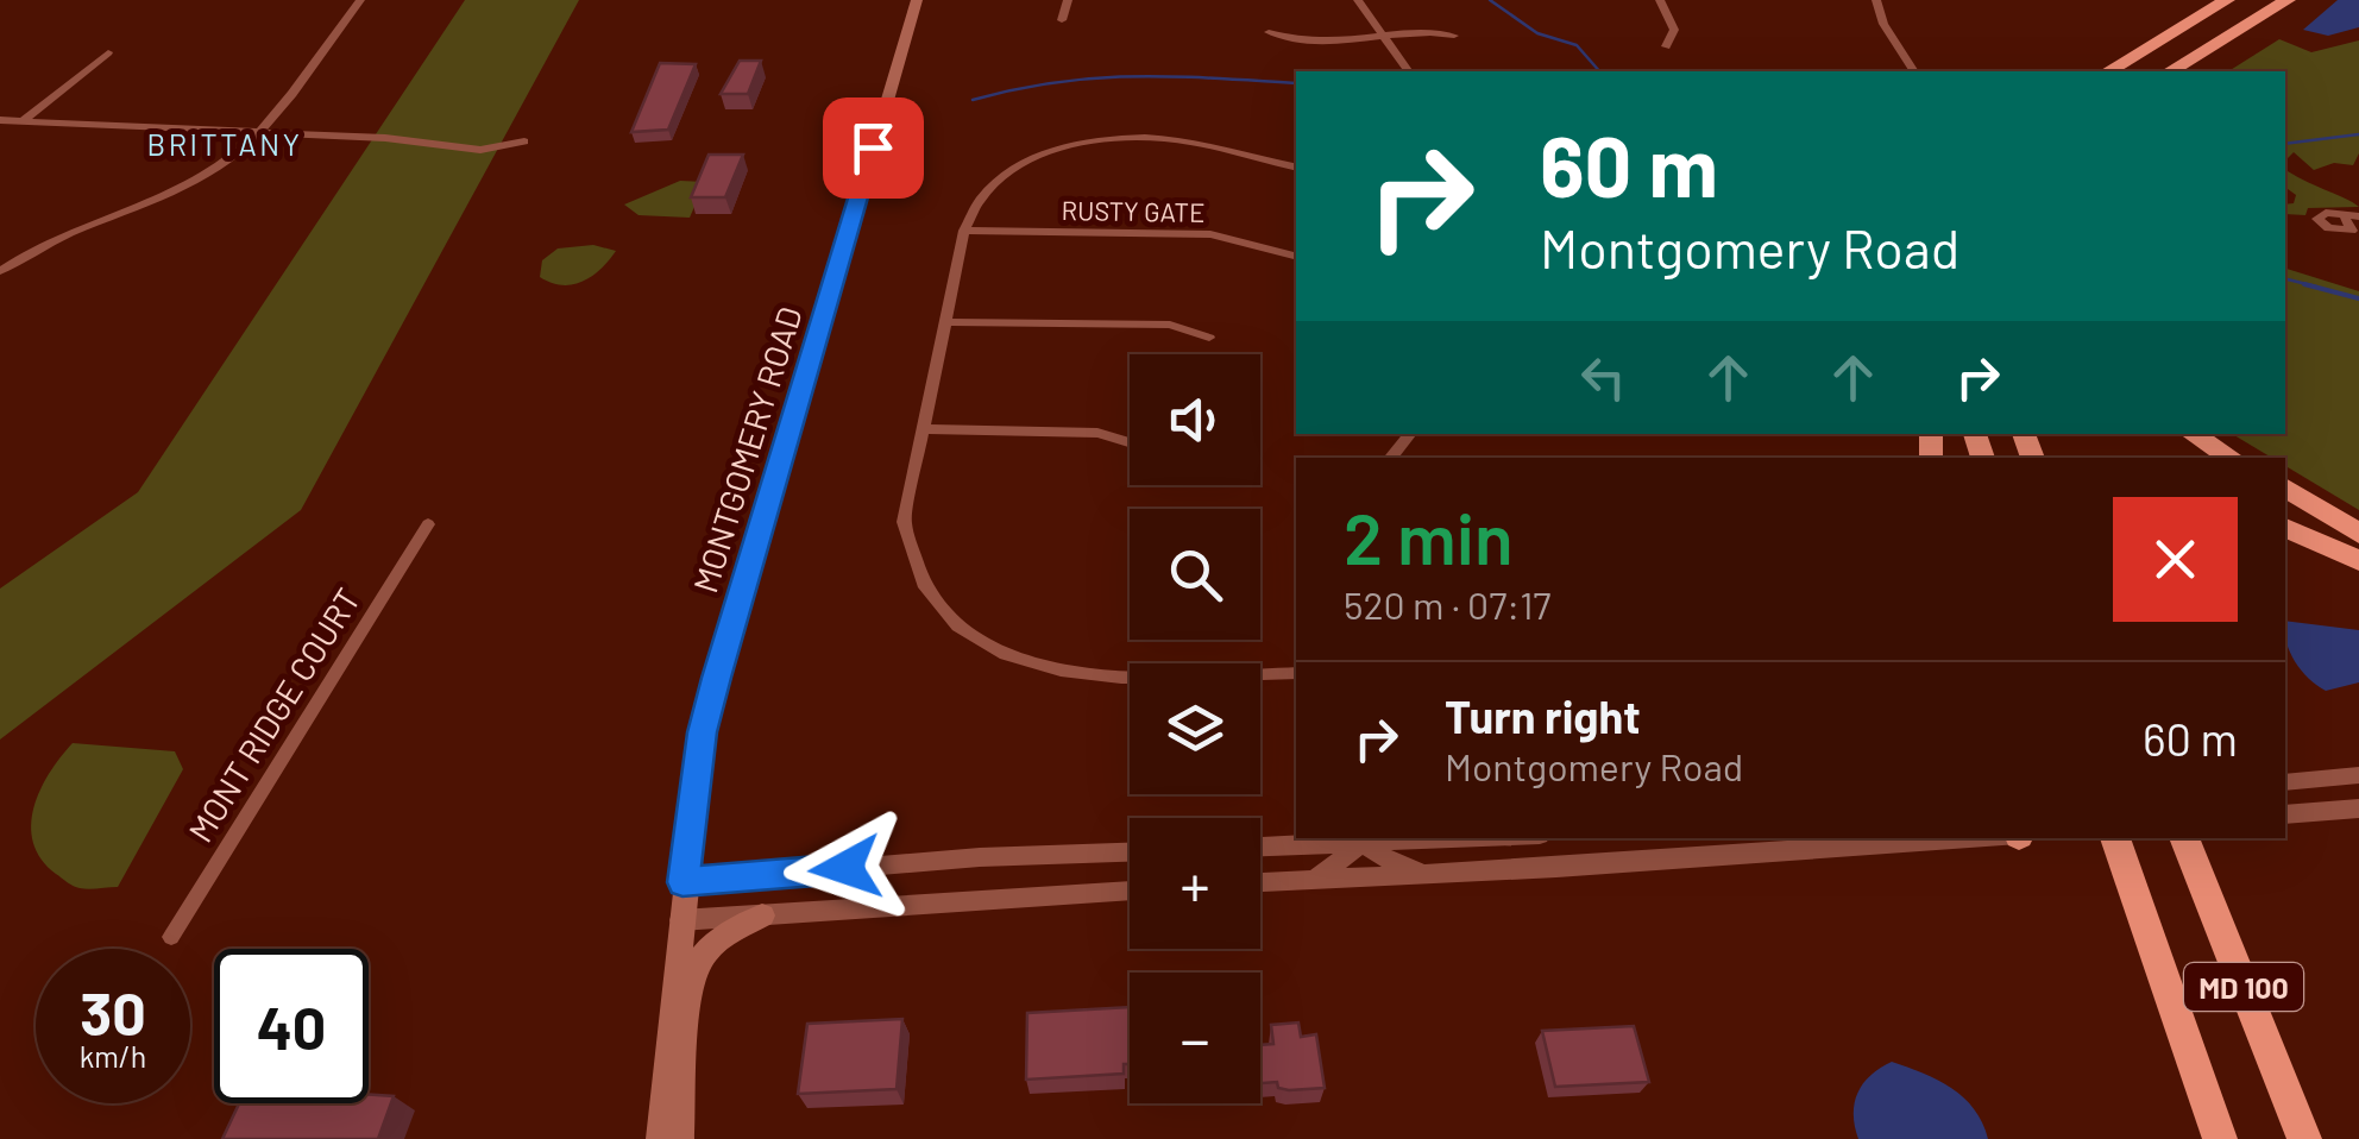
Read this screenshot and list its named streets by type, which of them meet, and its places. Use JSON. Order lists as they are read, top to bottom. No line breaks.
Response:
{"streets":{"highway":["MD 100"],"main road":["MONTGOMERY ROAD"],"street":["RUSTY GATE","MONT RIDGE COURT"]},"districts":["BRITTANY"],"page":{"turn":["60 m","Montgomery Road"],"map_buttons":["+","−"],"heading":["2 min","520 m · 07:17"],"list":[{"name":"Turn right","note":"Montgomery Road","value":"60 m"}],"speed":"30 km/h","limit":"40"}}
